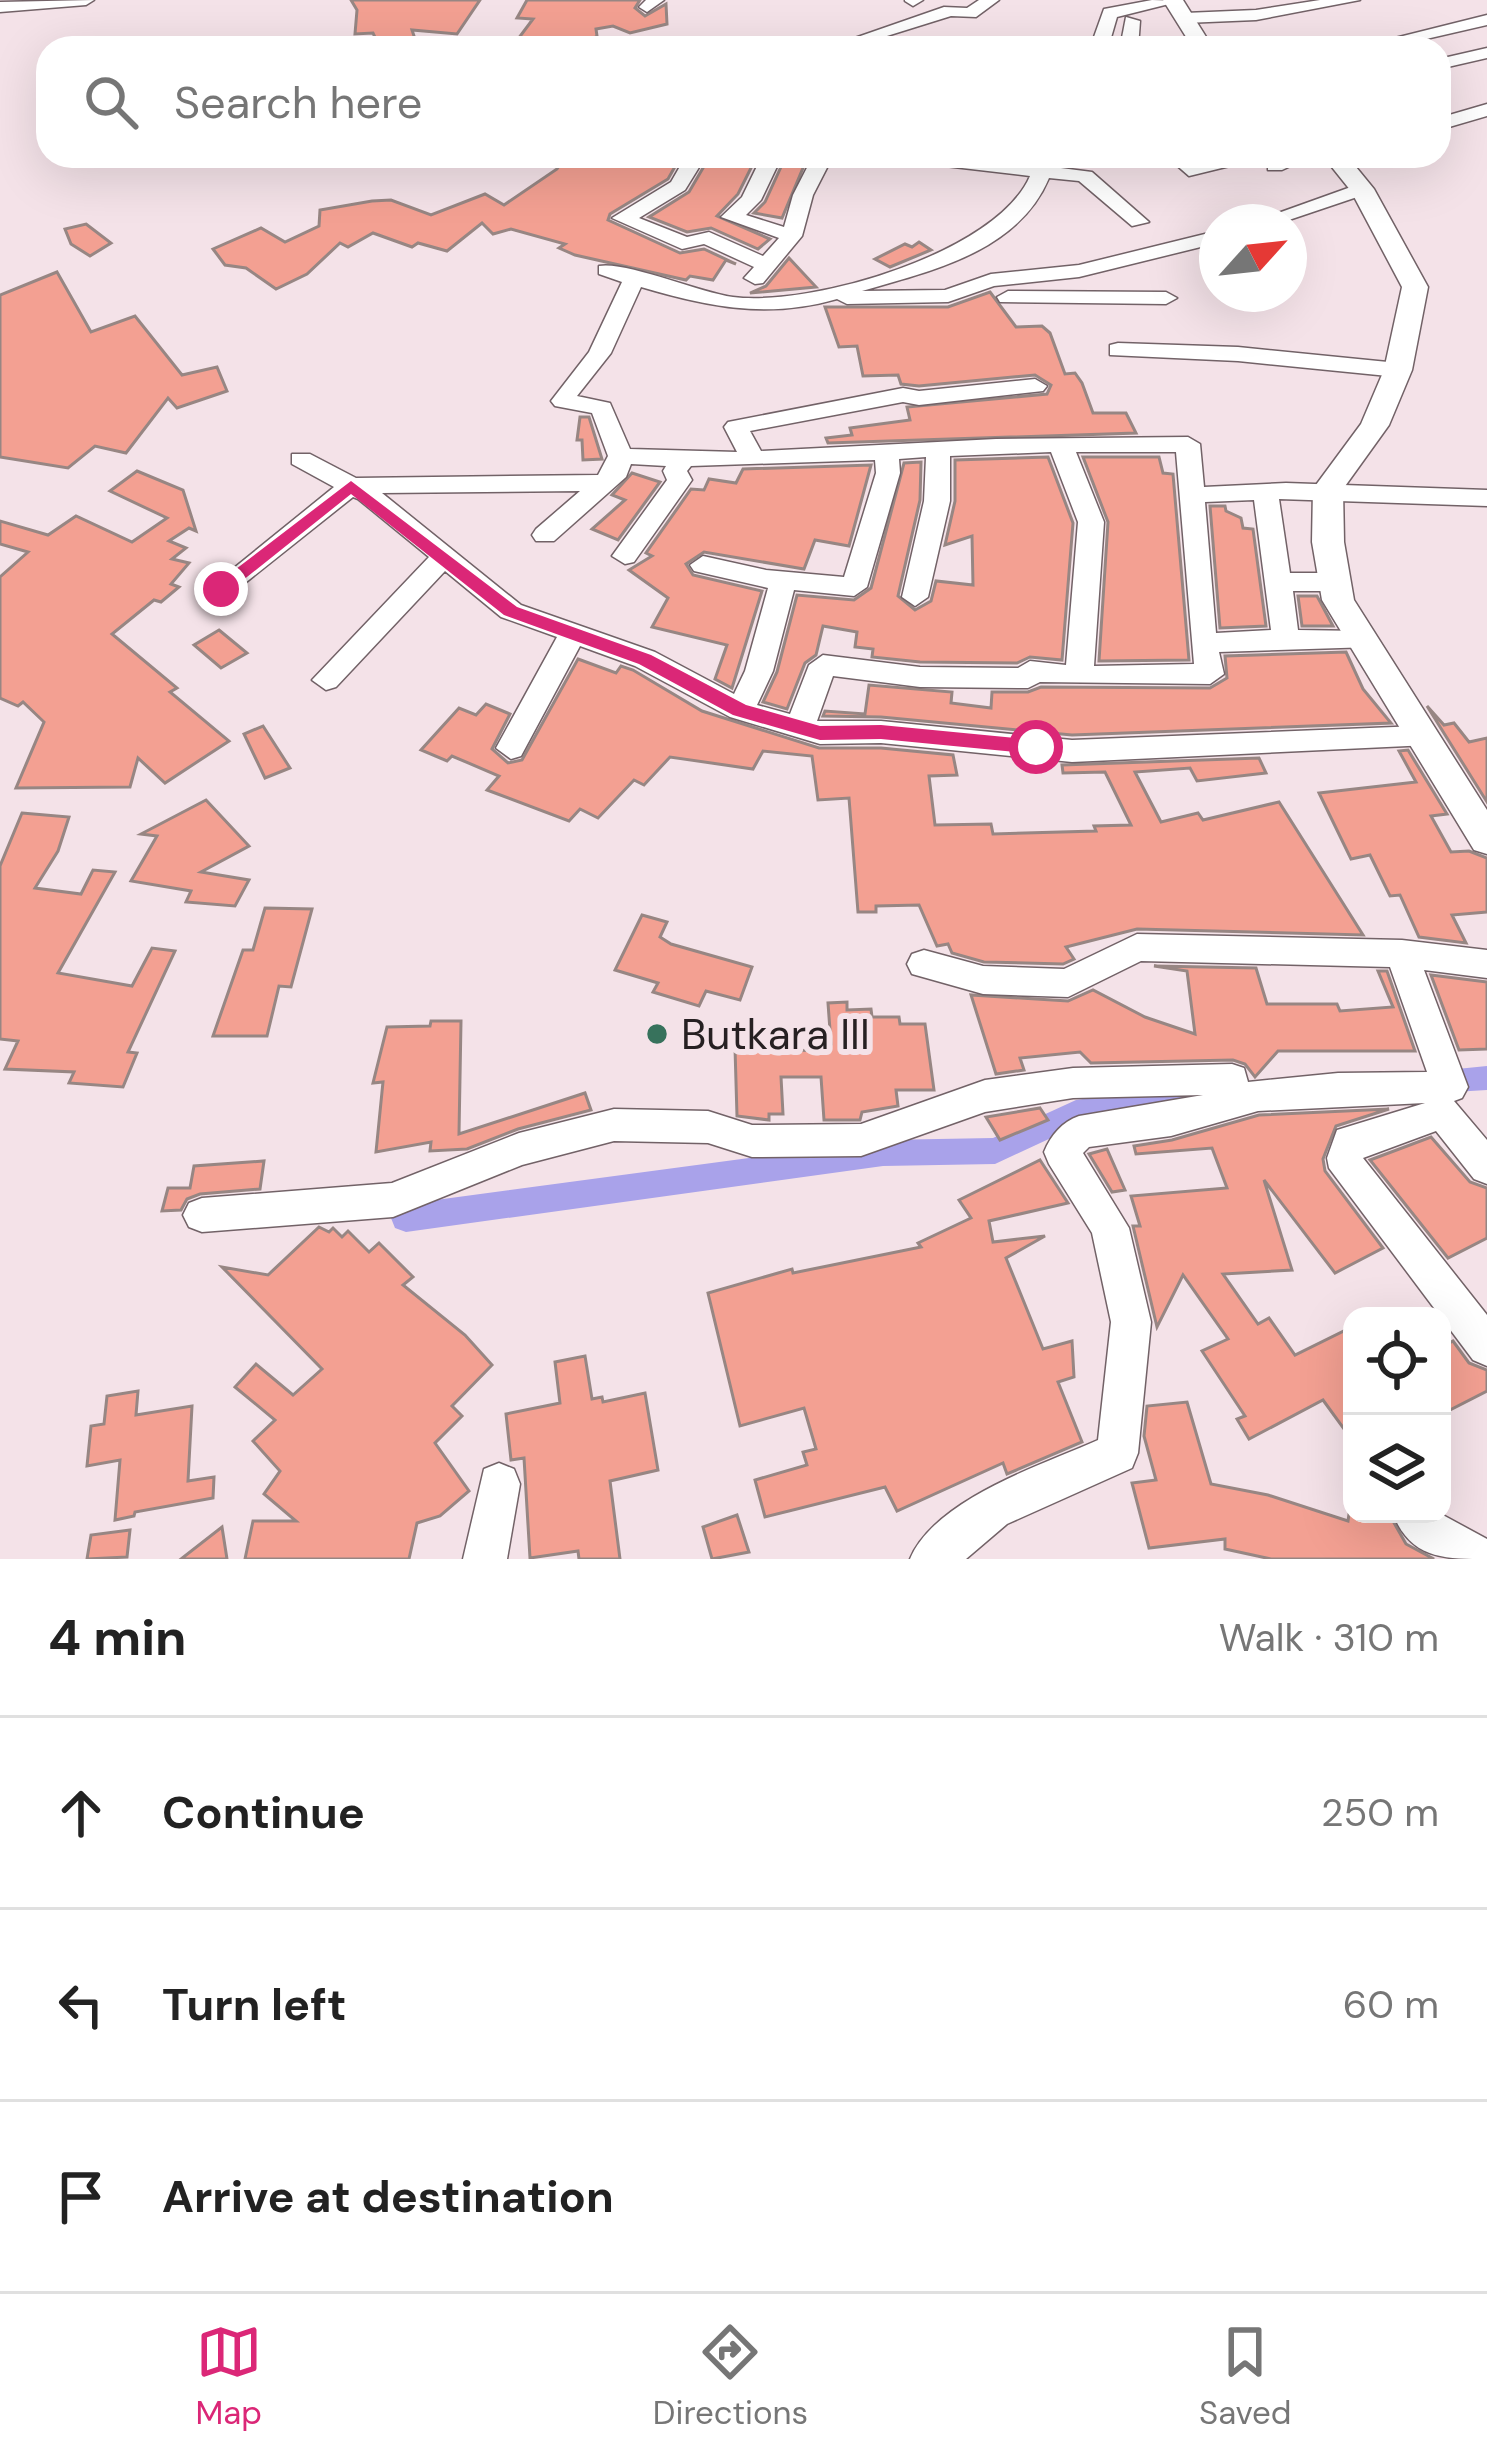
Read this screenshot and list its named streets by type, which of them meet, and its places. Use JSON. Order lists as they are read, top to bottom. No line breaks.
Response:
{"places":["Butkara III"],"north":"top right","page":{"search":"Search here","heading":["4 min","Walk · 310 m"],"list":[["Continue","250 m"],["Turn left","60 m"],"Arrive at destination"],"nav":["Map","Directions","Saved"]}}
